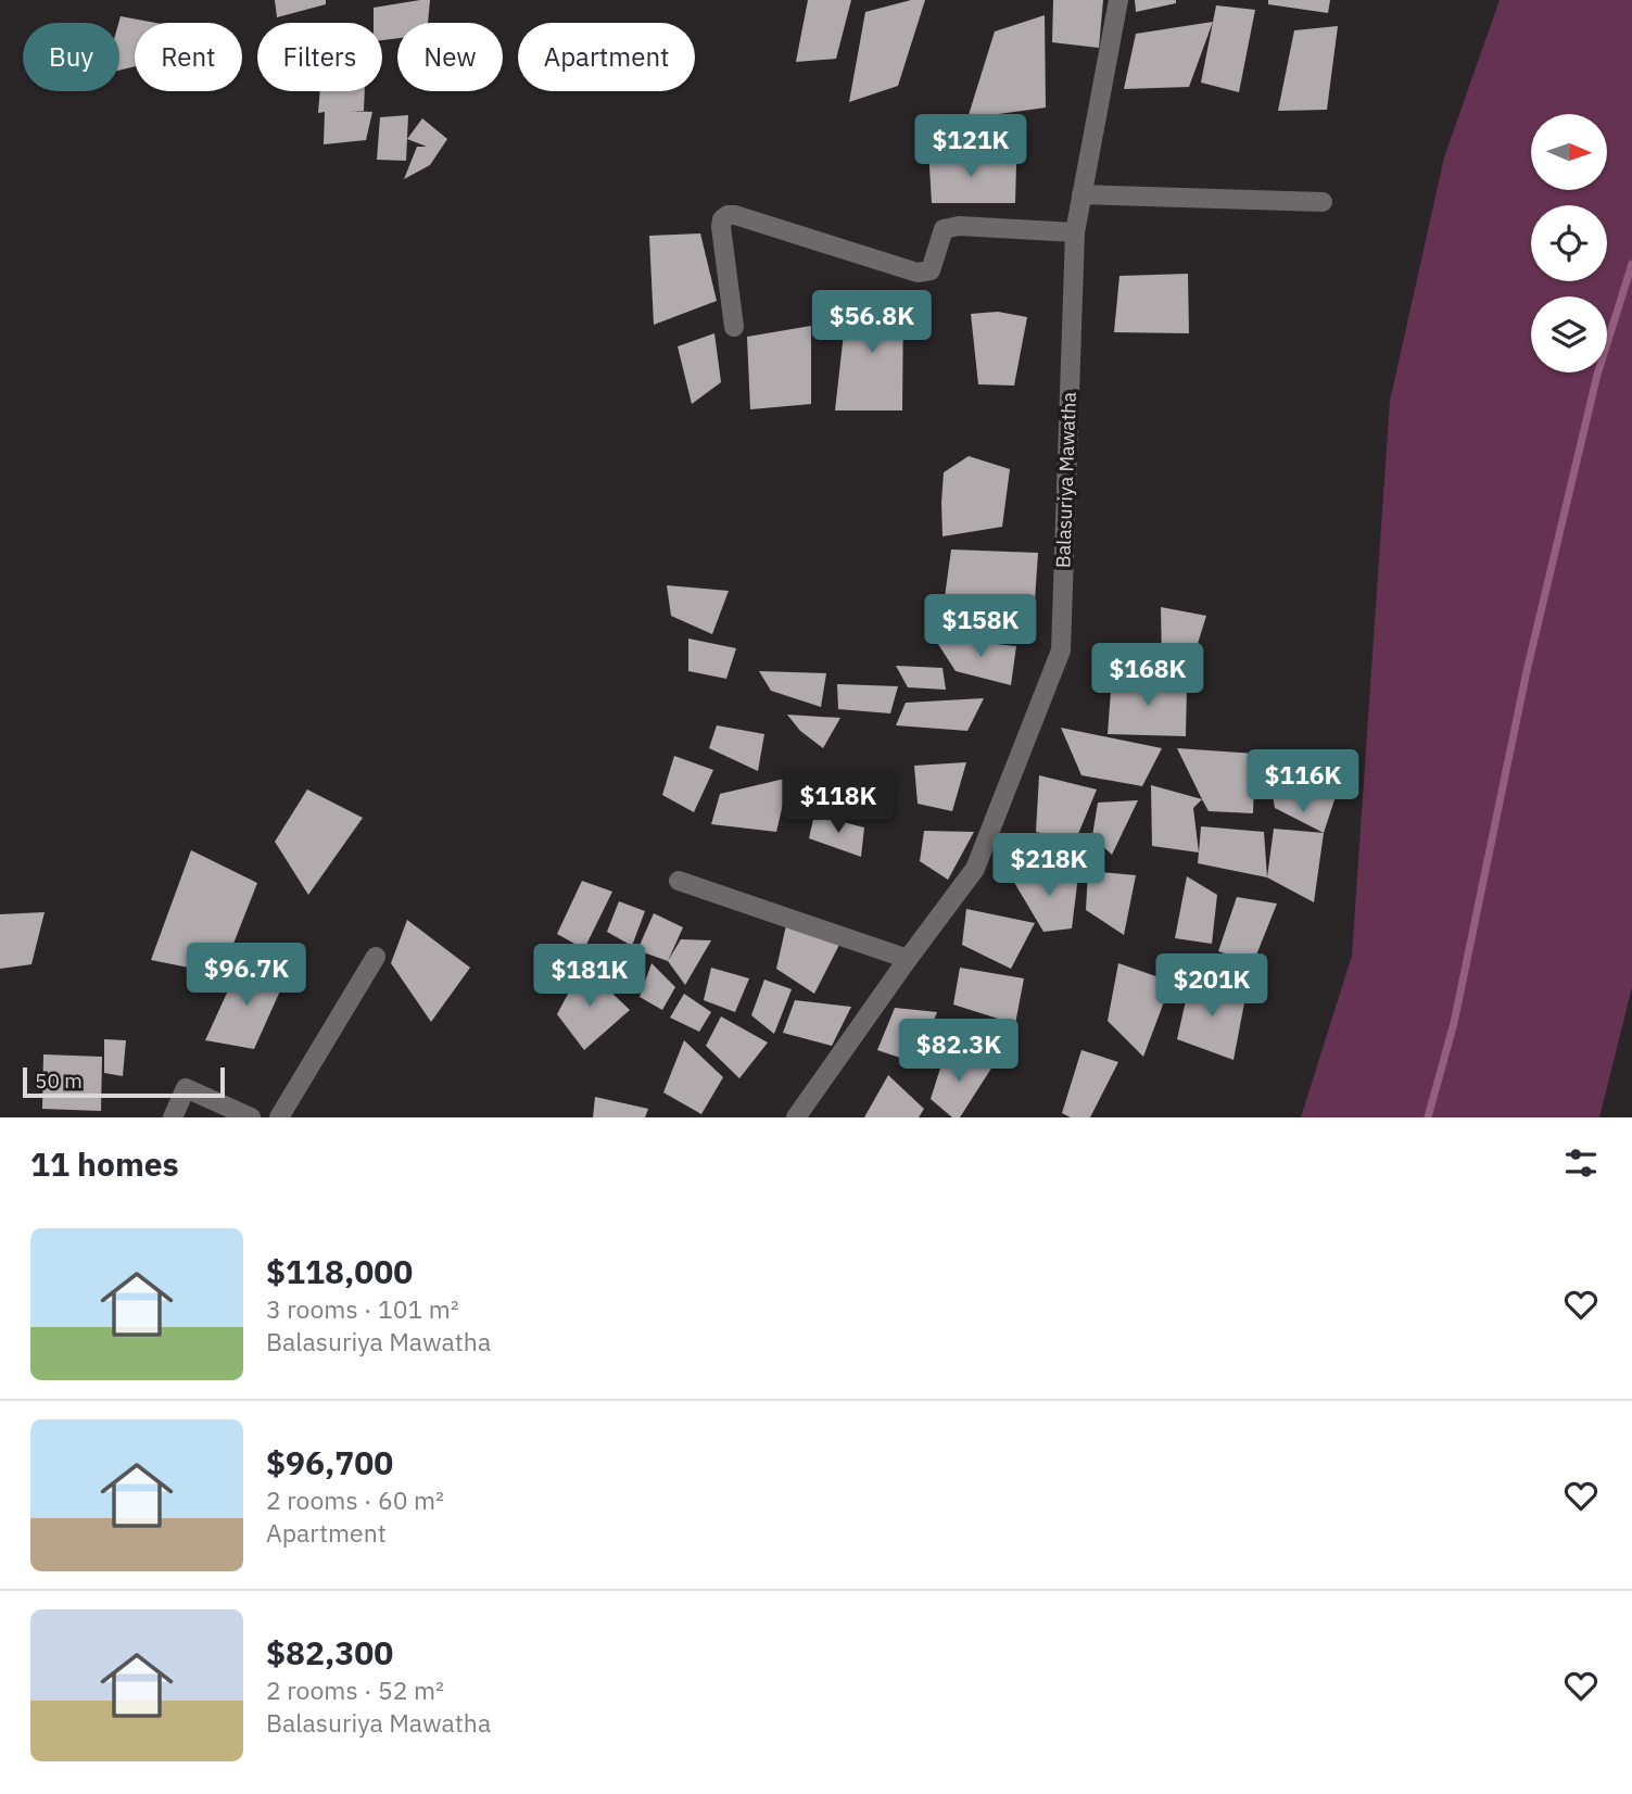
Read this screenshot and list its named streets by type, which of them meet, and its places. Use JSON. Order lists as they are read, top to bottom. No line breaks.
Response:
{"streets":{"street":["Balasuriya Mawatha"]},"scale_bar":"50 m","north":"right","page":{"chip":["Buy","Rent","Filters","New","Apartment"],"price":["$121K","$56.8K","$158K","$168K","$116K","$118K","$218K","$96.7K","$181K","$201K","$82.3K"],"scale":"50 m","heading":"11 homes","list":[{"name":"$118,000","note":"3 rooms · 101 m² · Balasuriya Mawatha"},{"name":"$96,700","note":"2 rooms · 60 m² · Apartment"},{"name":"$82,300","note":"2 rooms · 52 m² · Balasuriya Mawatha"}]}}
